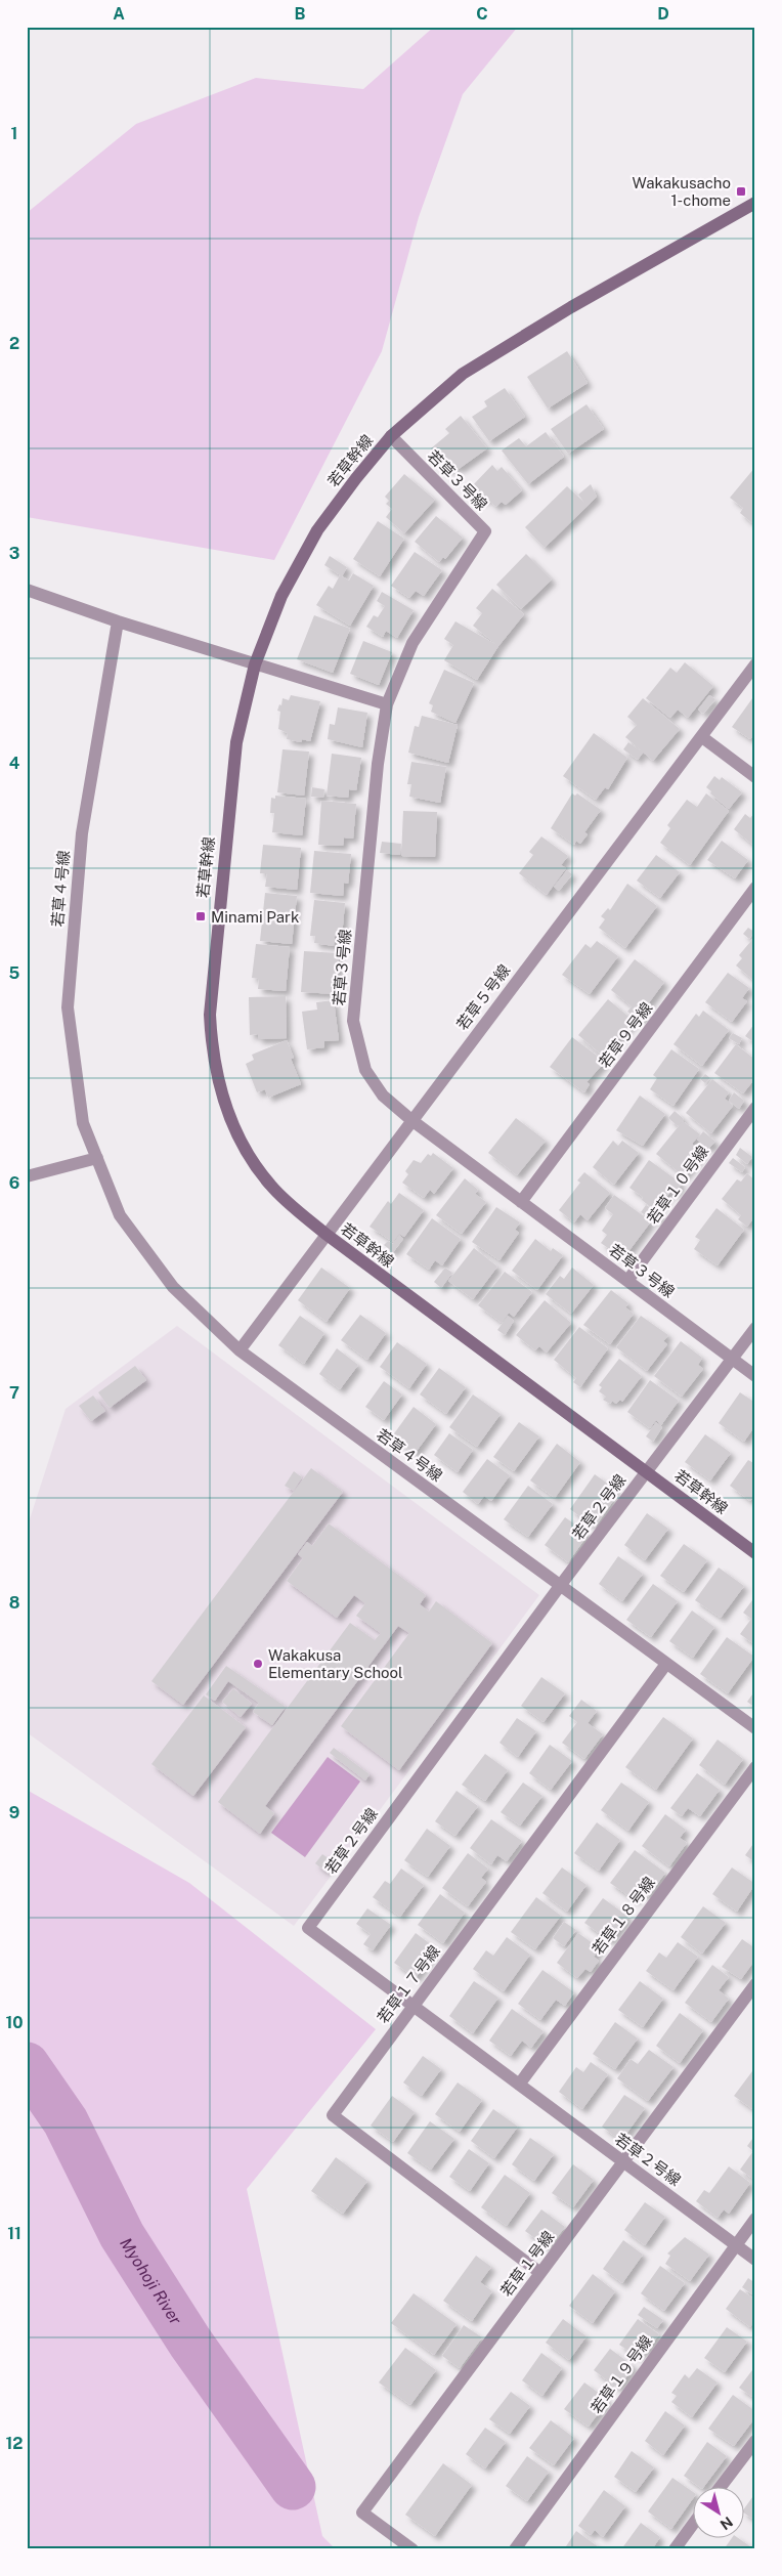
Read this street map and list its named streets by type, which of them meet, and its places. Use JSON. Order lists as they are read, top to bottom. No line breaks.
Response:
{"streets":{"street":["若草幹線","若草３号線","若草４号線","若草５号線","若草９号線","若草１０号線","若草２号線","若草１８号線","若草１７号線","若草１号線","若草１９号線"]},"crossings":[["若草幹線","若草３号線"],["若草幹線","若草５号線"],["若草幹線","若草２号線"],["若草３号線","若草５号線"],["若草３号線","若草９号線"],["若草３号線","若草１０号線"],["若草３号線","若草２号線"],["若草４号線","若草５号線"],["若草４号線","若草２号線"],["若草４号線","若草１７号線"],["若草２号線","若草１８号線"],["若草２号線","若草１７号線"],["若草２号線","若草１号線"],["若草２号線","若草１９号線"],["若草１７号線","若草１号線"]],"water":["Myohoji River"],"places":{"transit":["Wakakusacho 1-chome","Minami Park"],"other":["Wakakusa Elementary School"]},"north":"bottom right","grid":{"columns":["A","B","C","D"],"rows":["1","2","3","4","5","6","7","8","9","10","11","12"]}}
